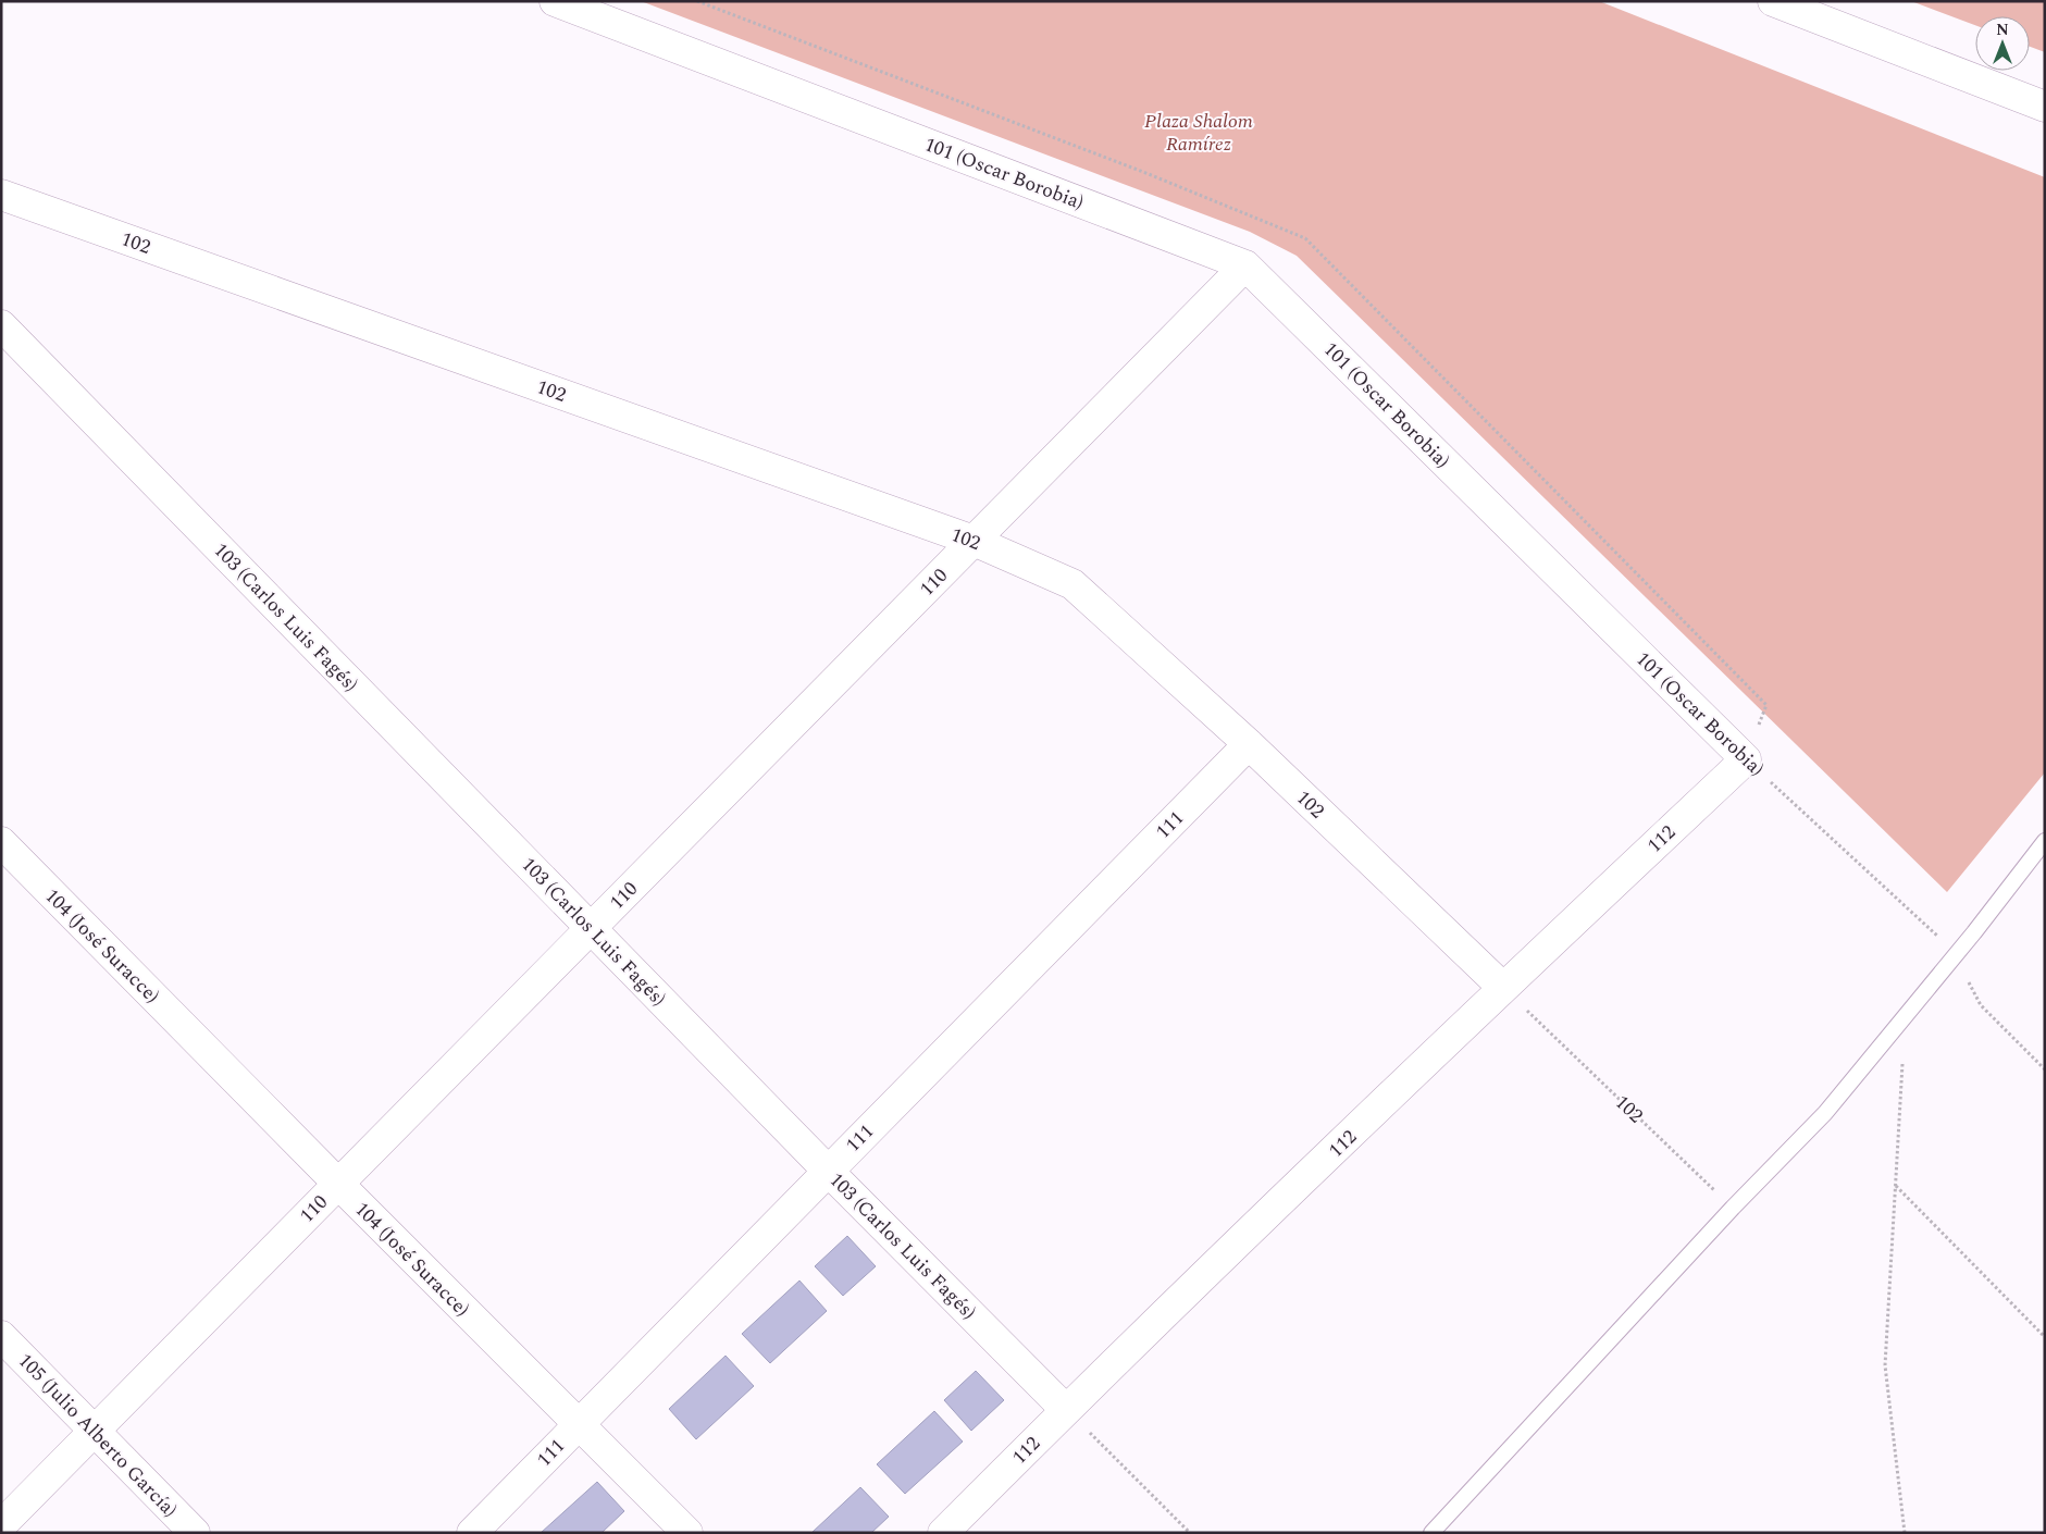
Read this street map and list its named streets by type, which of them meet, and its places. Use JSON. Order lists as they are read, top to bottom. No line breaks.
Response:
{"streets":{"street":["101 (Oscar Borobia)","102","110","103 (Carlos Luis Fagés)","111","112","104 (José Suracce)","105 (Julio Alberto García)"]},"crossings":[["101 (Oscar Borobia)","110"],["101 (Oscar Borobia)","112"],["102","110"],["102","111"],["102","112"],["110","103 (Carlos Luis Fagés)"],["110","104 (José Suracce)"],["110","105 (Julio Alberto García)"],["103 (Carlos Luis Fagés)","111"],["103 (Carlos Luis Fagés)","112"],["111","104 (José Suracce)"]],"parks":["Plaza Shalom Ramírez"],"north":"top"}
